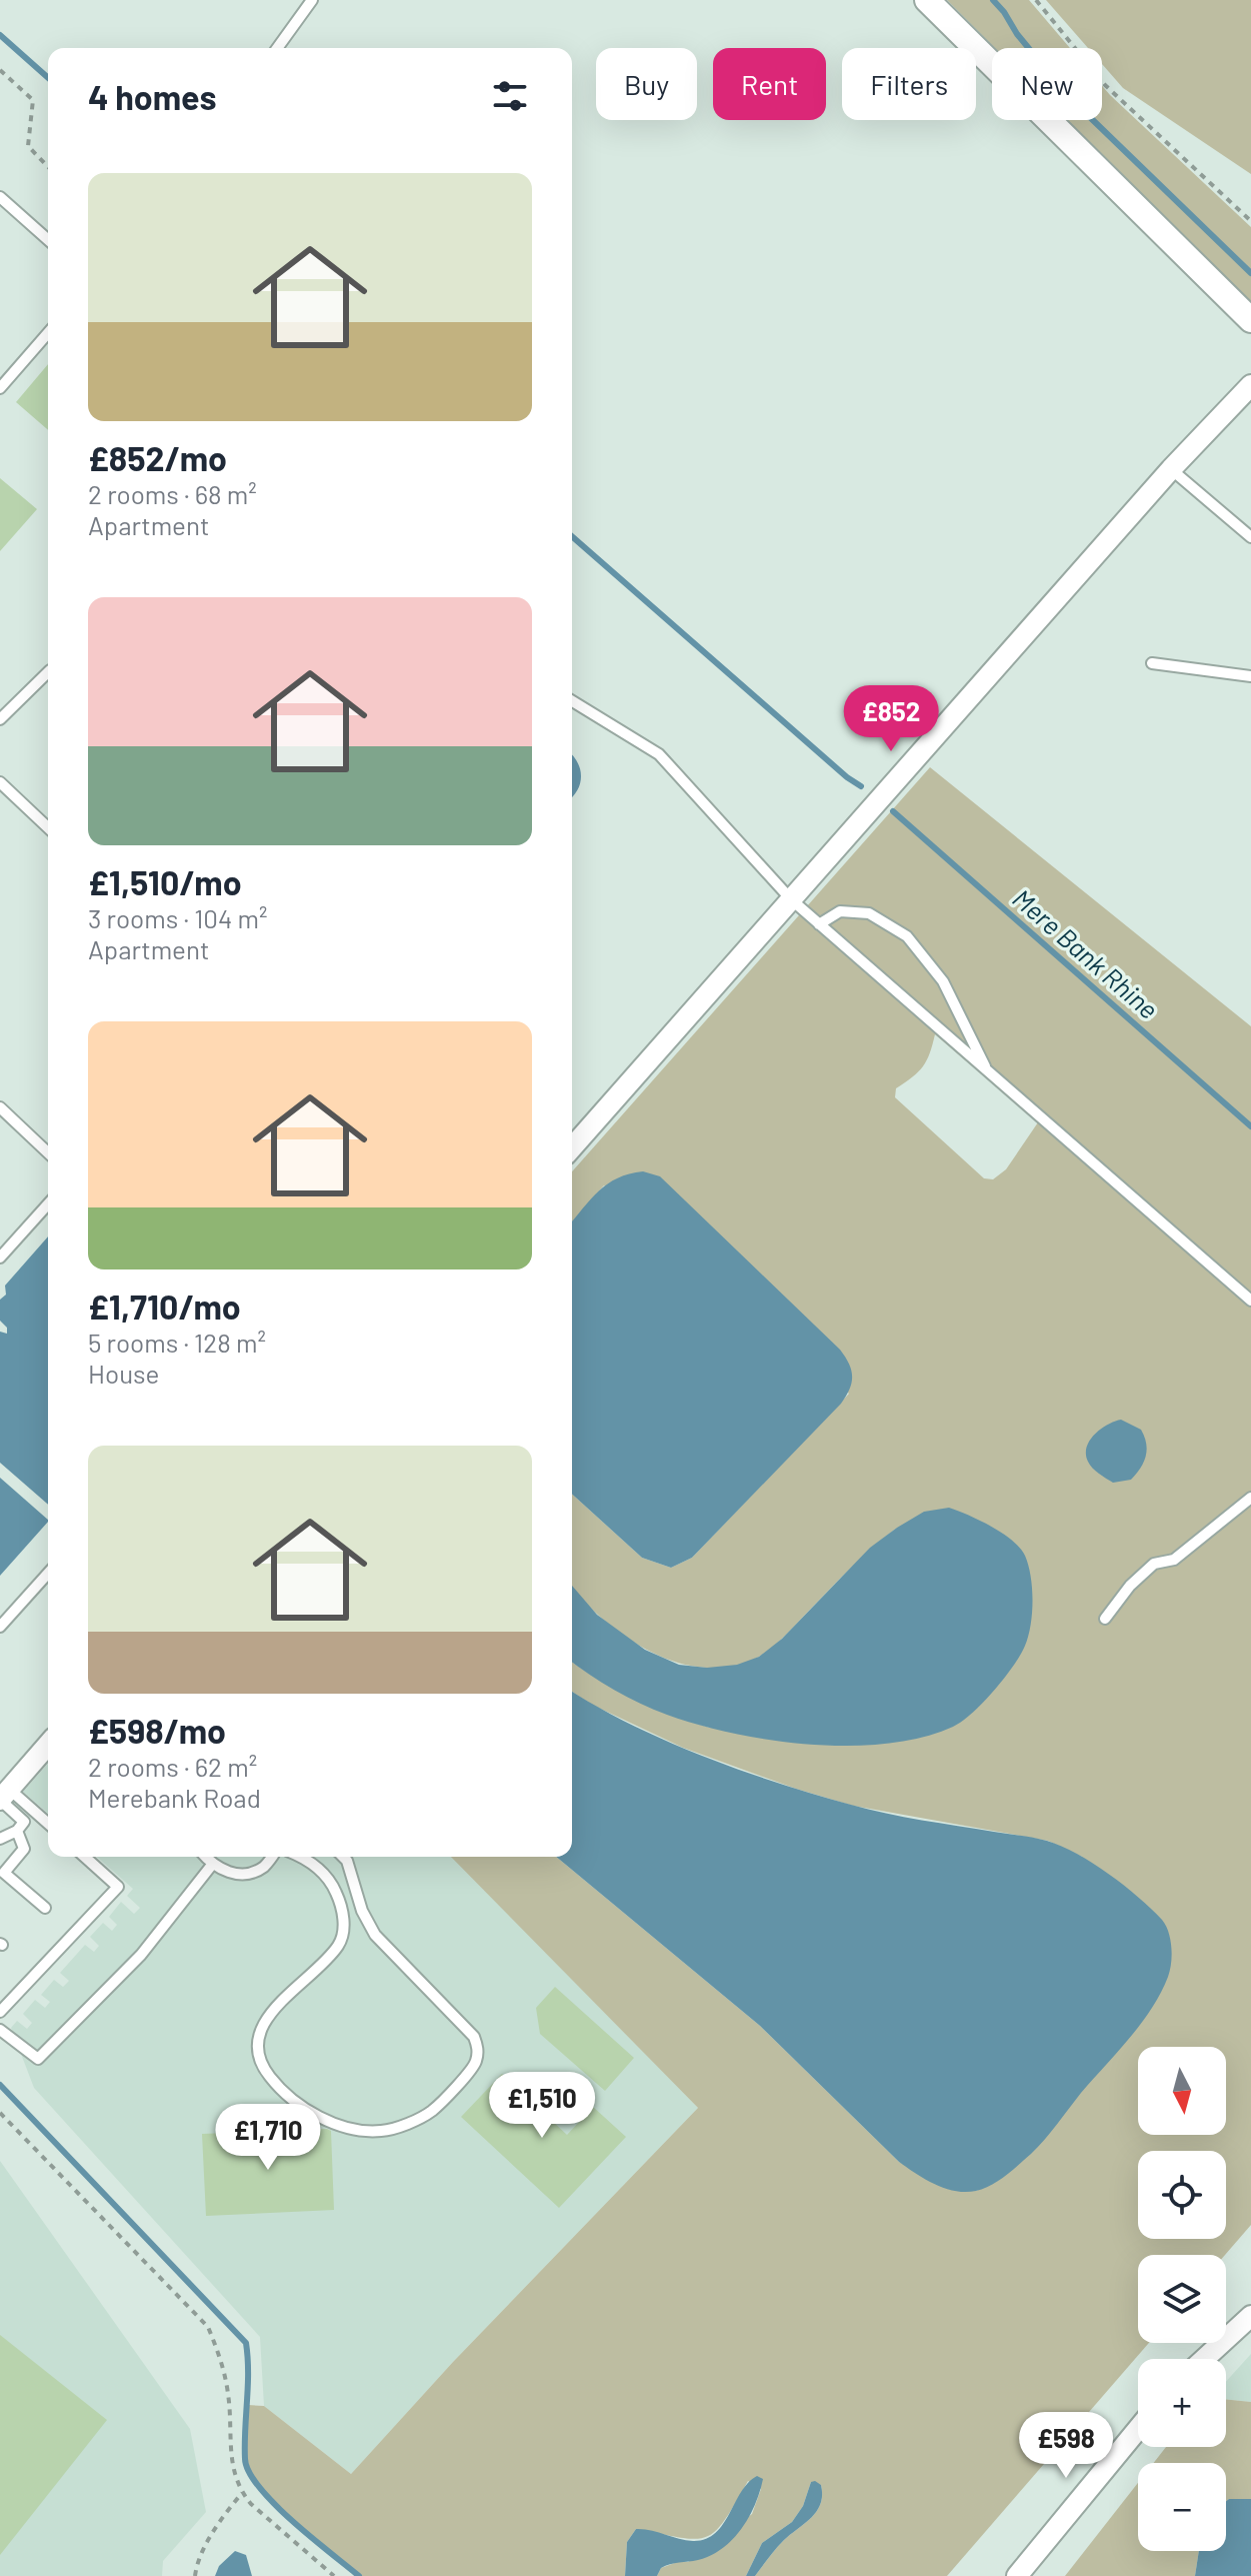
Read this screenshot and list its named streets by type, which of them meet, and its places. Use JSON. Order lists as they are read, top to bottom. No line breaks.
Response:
{"water":["Mere Bank Rhine"],"north":"bottom","page":{"chip":["Buy","Rent","Filters","New"],"heading":"4 homes","list":[{"name":"£852/mo","note":"2 rooms · 68 m² · Apartment"},{"name":"£1,510/mo","note":"3 rooms · 104 m² · Apartment"},{"name":"£1,710/mo","note":"5 rooms · 128 m² · House"},{"name":"£598/mo","note":"2 rooms · 62 m² · Merebank Road"}],"price":["£852","£1,510","£1,710","£598"],"map_buttons":["+","−"]}}
